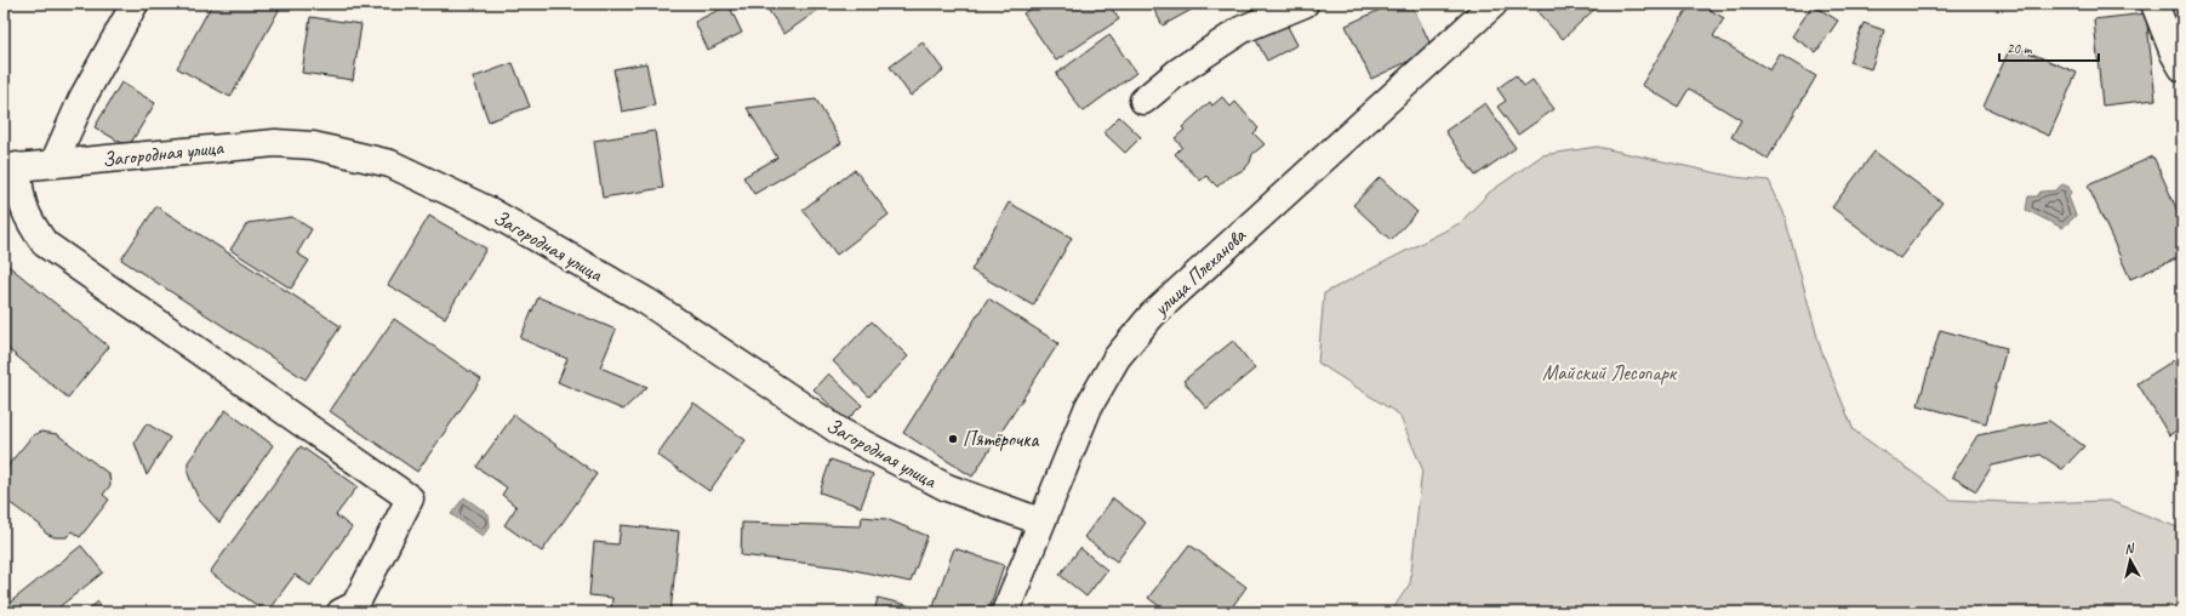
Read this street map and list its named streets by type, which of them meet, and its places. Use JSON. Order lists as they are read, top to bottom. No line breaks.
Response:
{"streets":{"street":["Загородная улица","улица Плеханова"]},"crossings":[["Загородная улица","улица Плеханова"]],"parks":["Майский Лесопарк"],"places":["Пятёрочка"],"scale_bar":"20 m","north":"top"}
